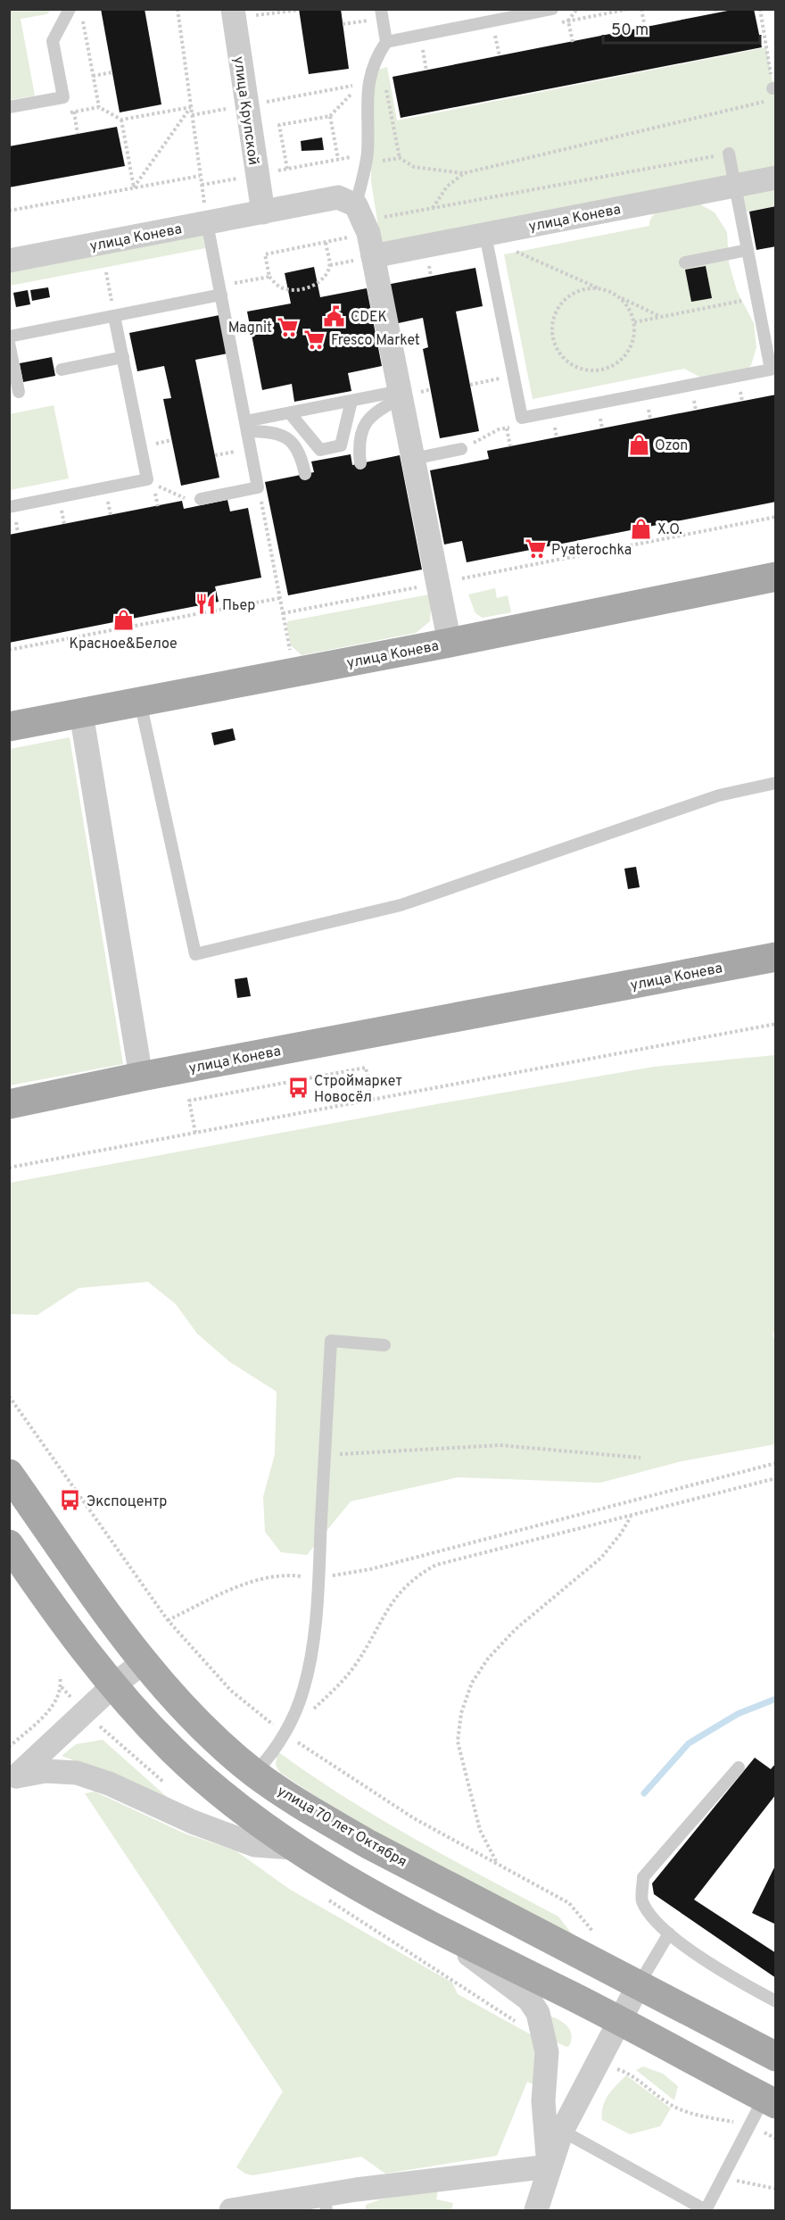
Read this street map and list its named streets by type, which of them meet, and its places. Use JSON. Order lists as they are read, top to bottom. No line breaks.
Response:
{"streets":{"main road":["улица Конева","улица 70 лет Октября"],"street":["улица Крупской"]},"crossings":[["улица Крупской","улица Конева"]],"places":{"public building":["CDEK"],"supermarket":["Magnit","Fresco Market","Pyaterochka"],"shop":["Ozon","X.O.","Красное&Белое"],"restaurant":["Пьер"],"bus stop":["Строймаркет Новосёл","Экспоцентр"]},"scale_bar":"50 m"}
